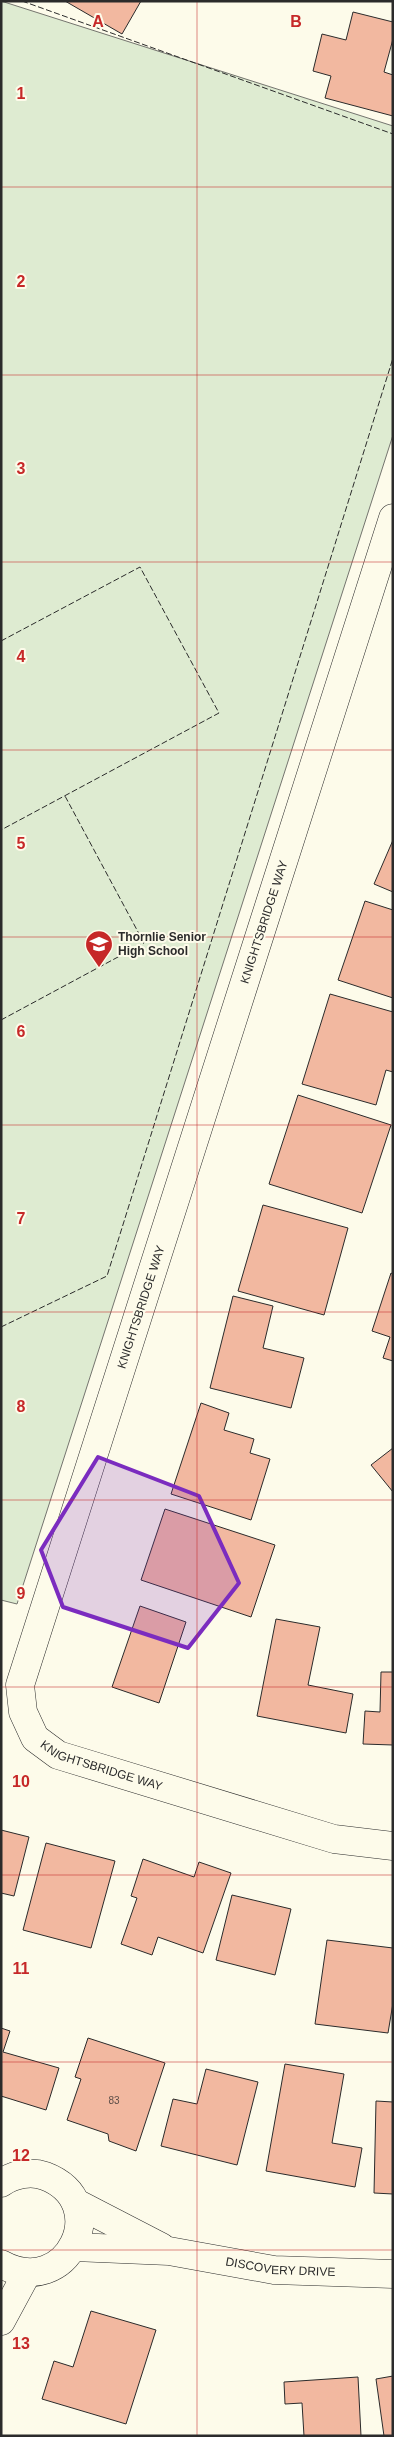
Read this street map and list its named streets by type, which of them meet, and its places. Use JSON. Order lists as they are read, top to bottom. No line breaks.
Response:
{"streets":{"street":["KNIGHTSBRIDGE WAY","DISCOVERY DRIVE"]},"places":{"school or university":["Thornlie Senior High School"]},"house_numbers":["83"],"grid":{"columns":["A","B"],"rows":["1","2","3","4","5","6","7","8","9","10","11","12","13"]}}
